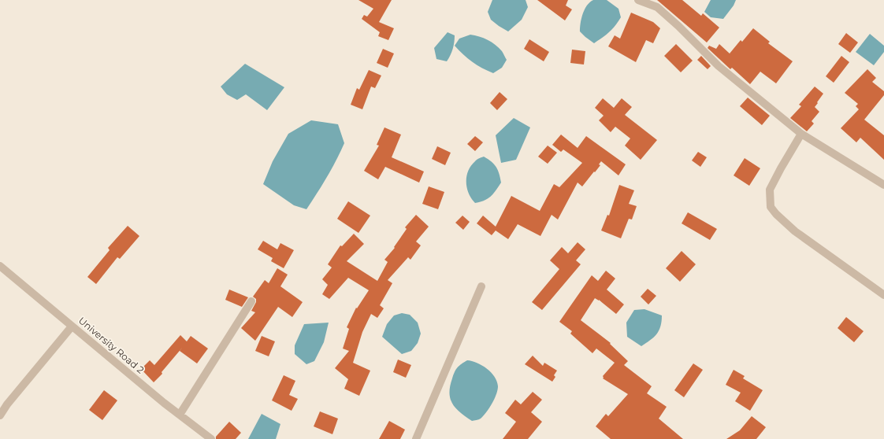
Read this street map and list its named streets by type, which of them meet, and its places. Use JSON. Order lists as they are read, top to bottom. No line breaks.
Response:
{"streets":{"street":["University Road 2"]}}
